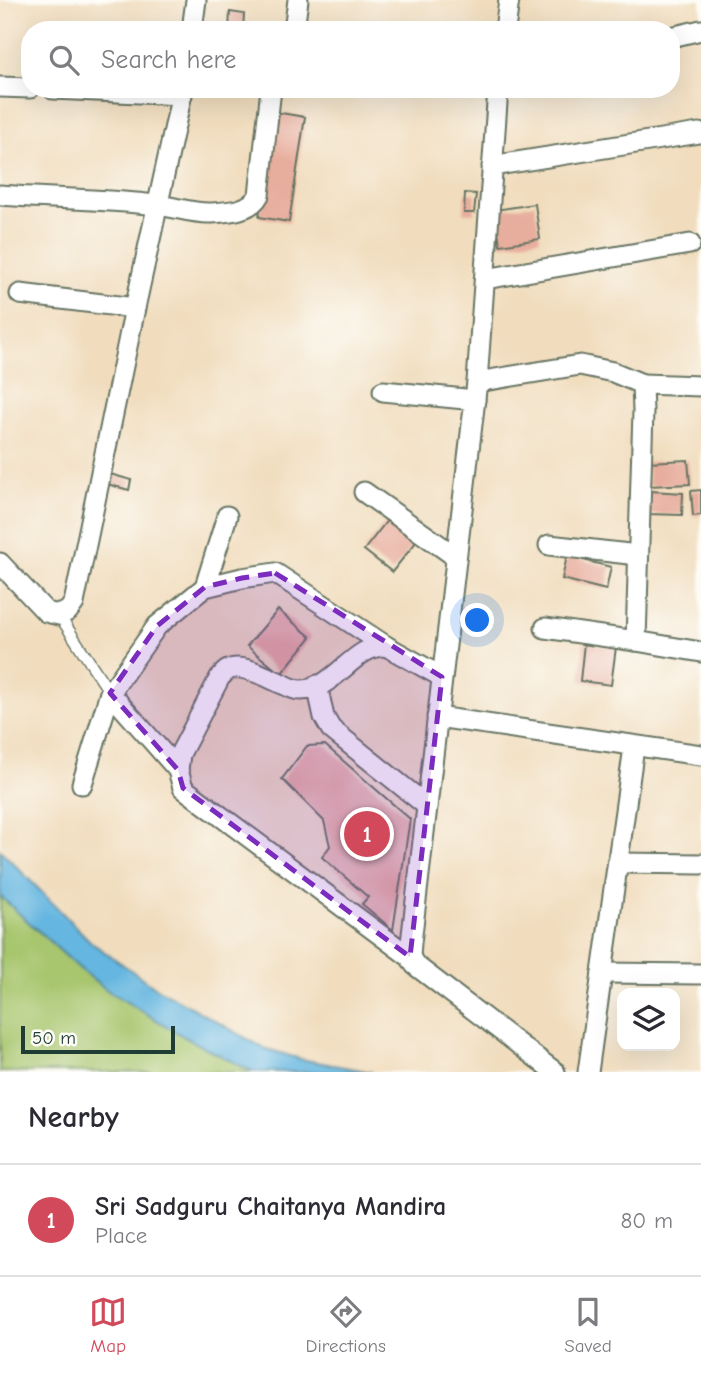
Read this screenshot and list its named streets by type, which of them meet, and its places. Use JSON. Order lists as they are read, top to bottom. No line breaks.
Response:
{"scale_bar":"50 m","page":{"search":"Search here","pins":"1","scale":"50 m","heading":"Nearby","list":[{"mark":"1","name":"Sri Sadguru Chaitanya Mandira","note":"Place","value":"80 m"}],"nav":["Map","Directions","Saved"]}}
